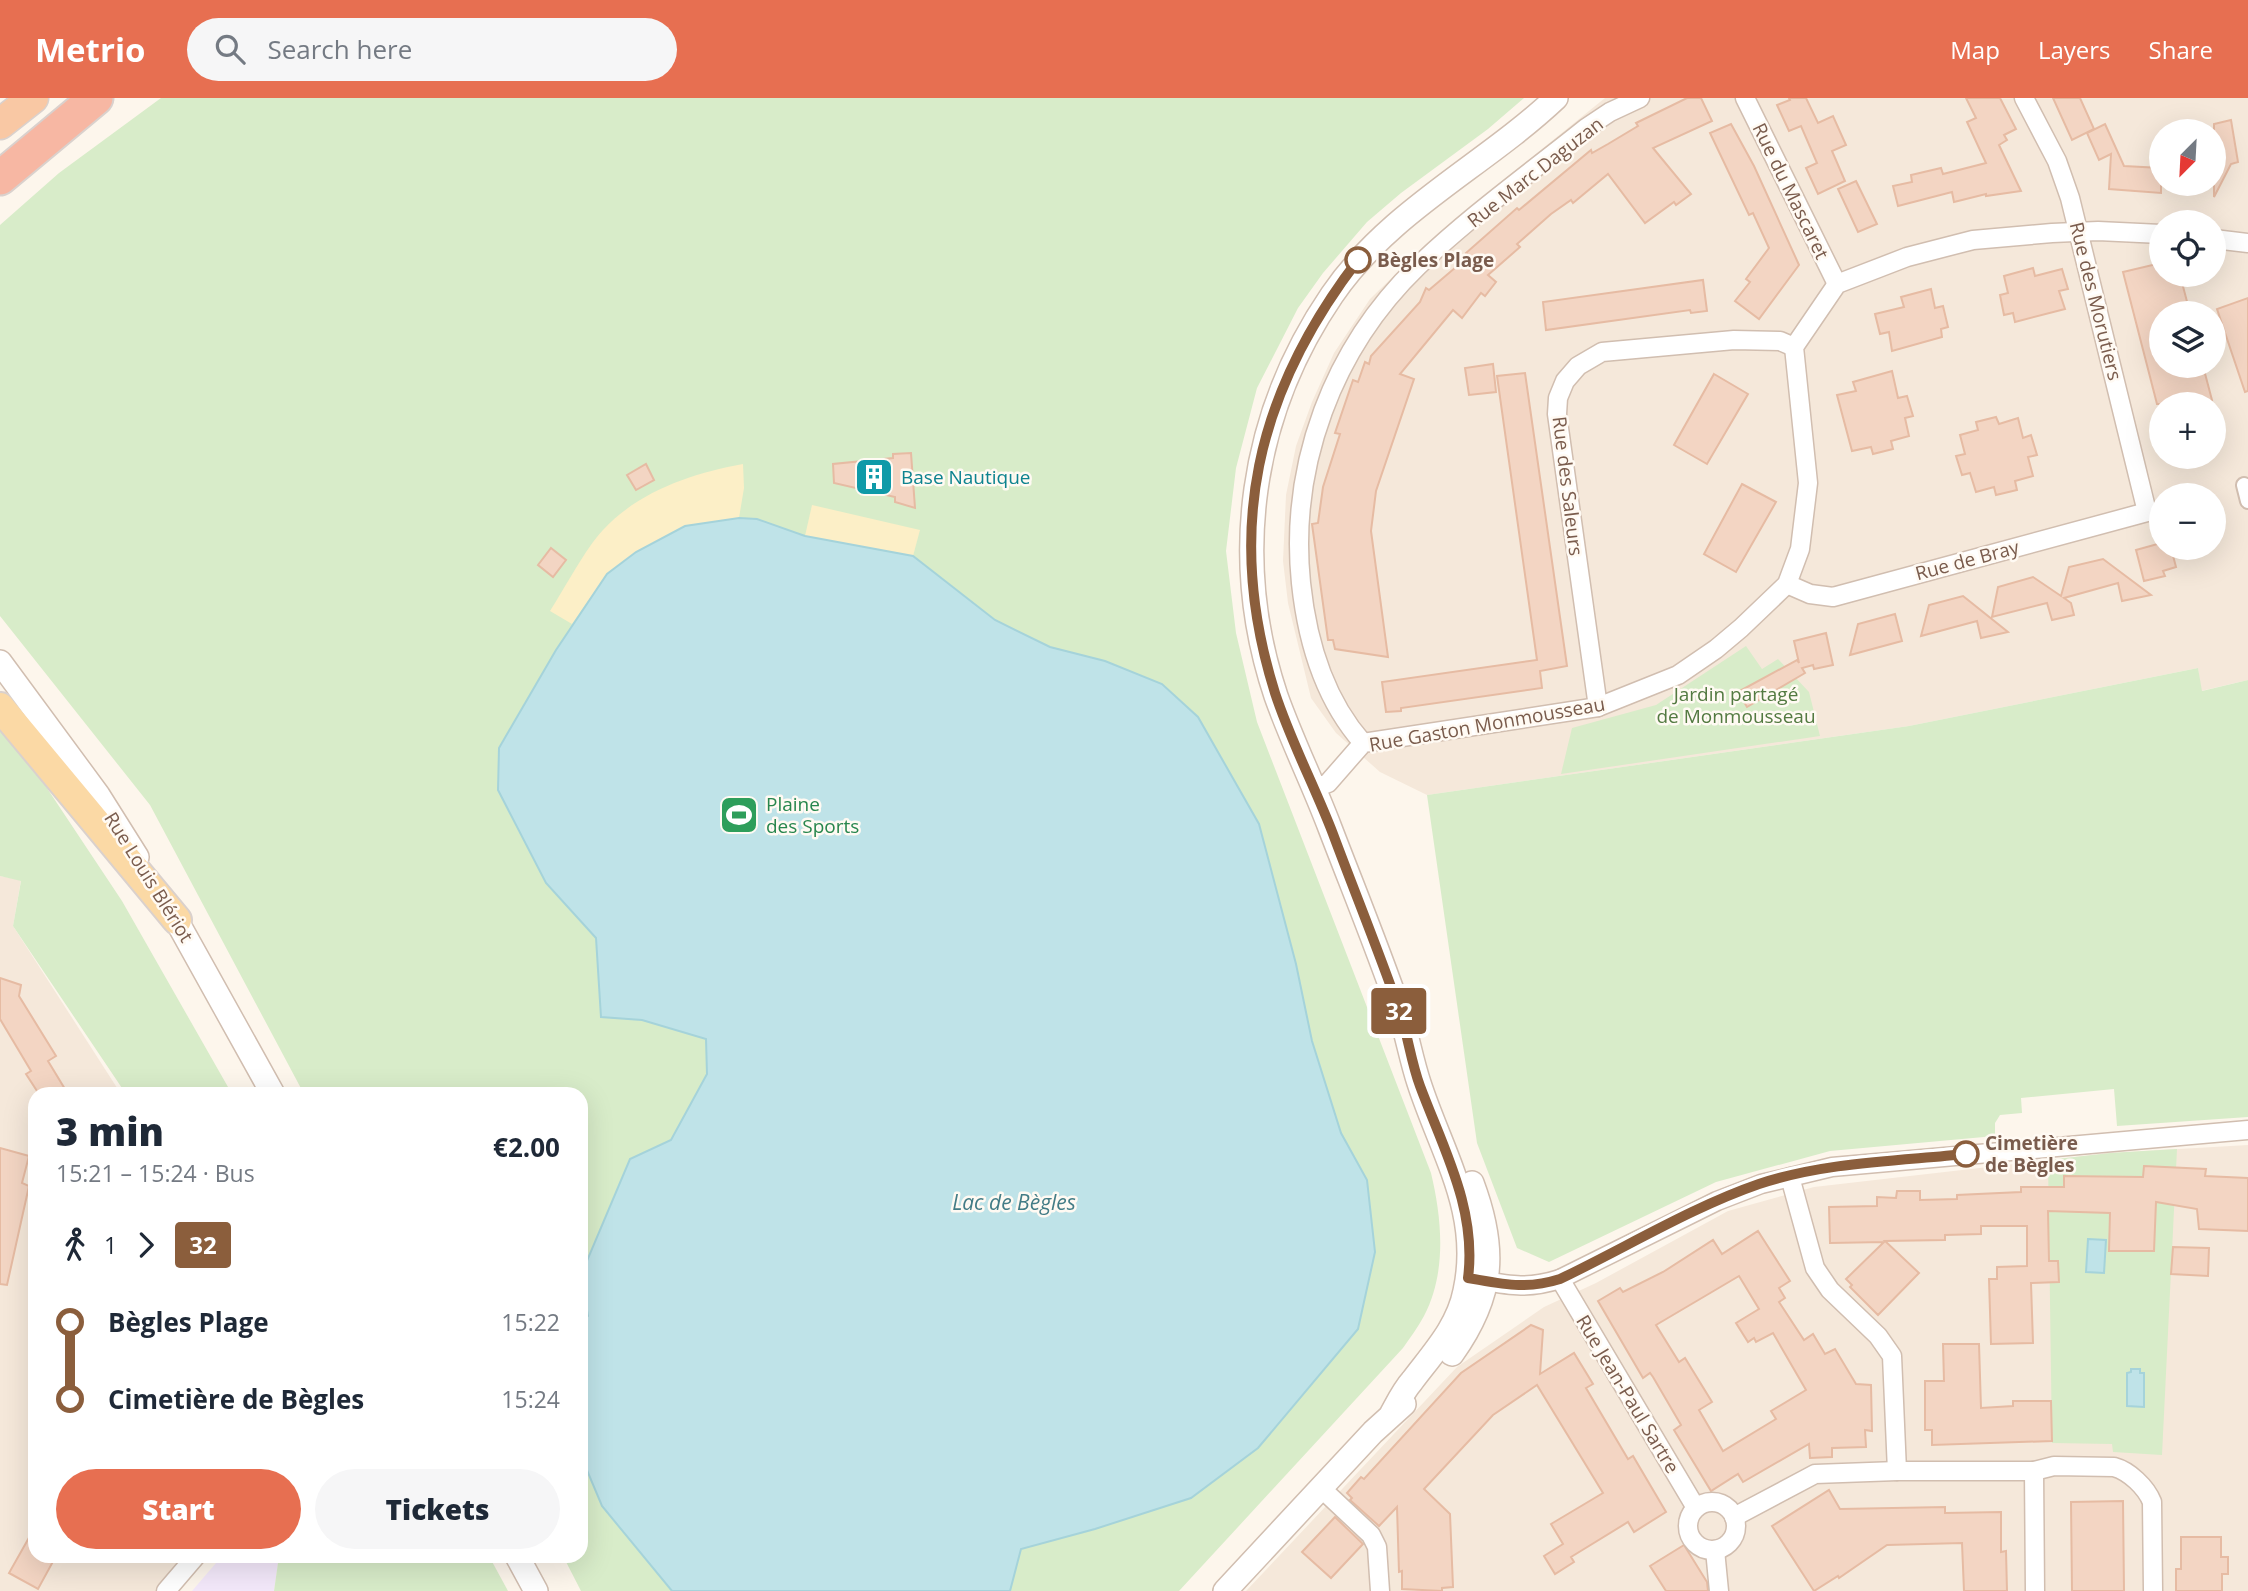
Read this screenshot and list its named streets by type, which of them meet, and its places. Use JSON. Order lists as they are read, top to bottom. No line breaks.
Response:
{"streets":{"street":["Rue Marc Daguzan","Rue du Mascaret","Rue des Morutiers","Rue des Saleurs","Rue de Bray","Rue Gaston Monmousseau","Rue Louis Blériot","Rue Jean-Paul Sartre"]},"crossings":[["Rue Marc Daguzan","Rue Gaston Monmousseau"],["Rue des Morutiers","Rue de Bray"],["Rue des Saleurs","Rue Gaston Monmousseau"],["Rue de Bray","Rue Gaston Monmousseau"]],"water":["Lac de Bègles"],"parks":["Jardin partagé de Monmousseau"],"places":{"other":["Bègles Plage","Cimetière de Bègles"],"building":["Base Nautique"],"sports":["Plaine des Sports"]},"lines":["bus line 32"],"north":"bottom left","page":{"header":"Metrio","search":"Search here","nav":["Map","Layers","Share"],"on_map":"32","map_buttons":["+","−"],"heading":["3 min","15:21 – 15:24 · Bus","€2.00"],"legs":["1","32"],"list":[{"name":"Bègles Plage","value":"15:22"},{"name":"Cimetière de Bègles","value":"15:24"}],"buttons":["Start","Tickets"]}}
